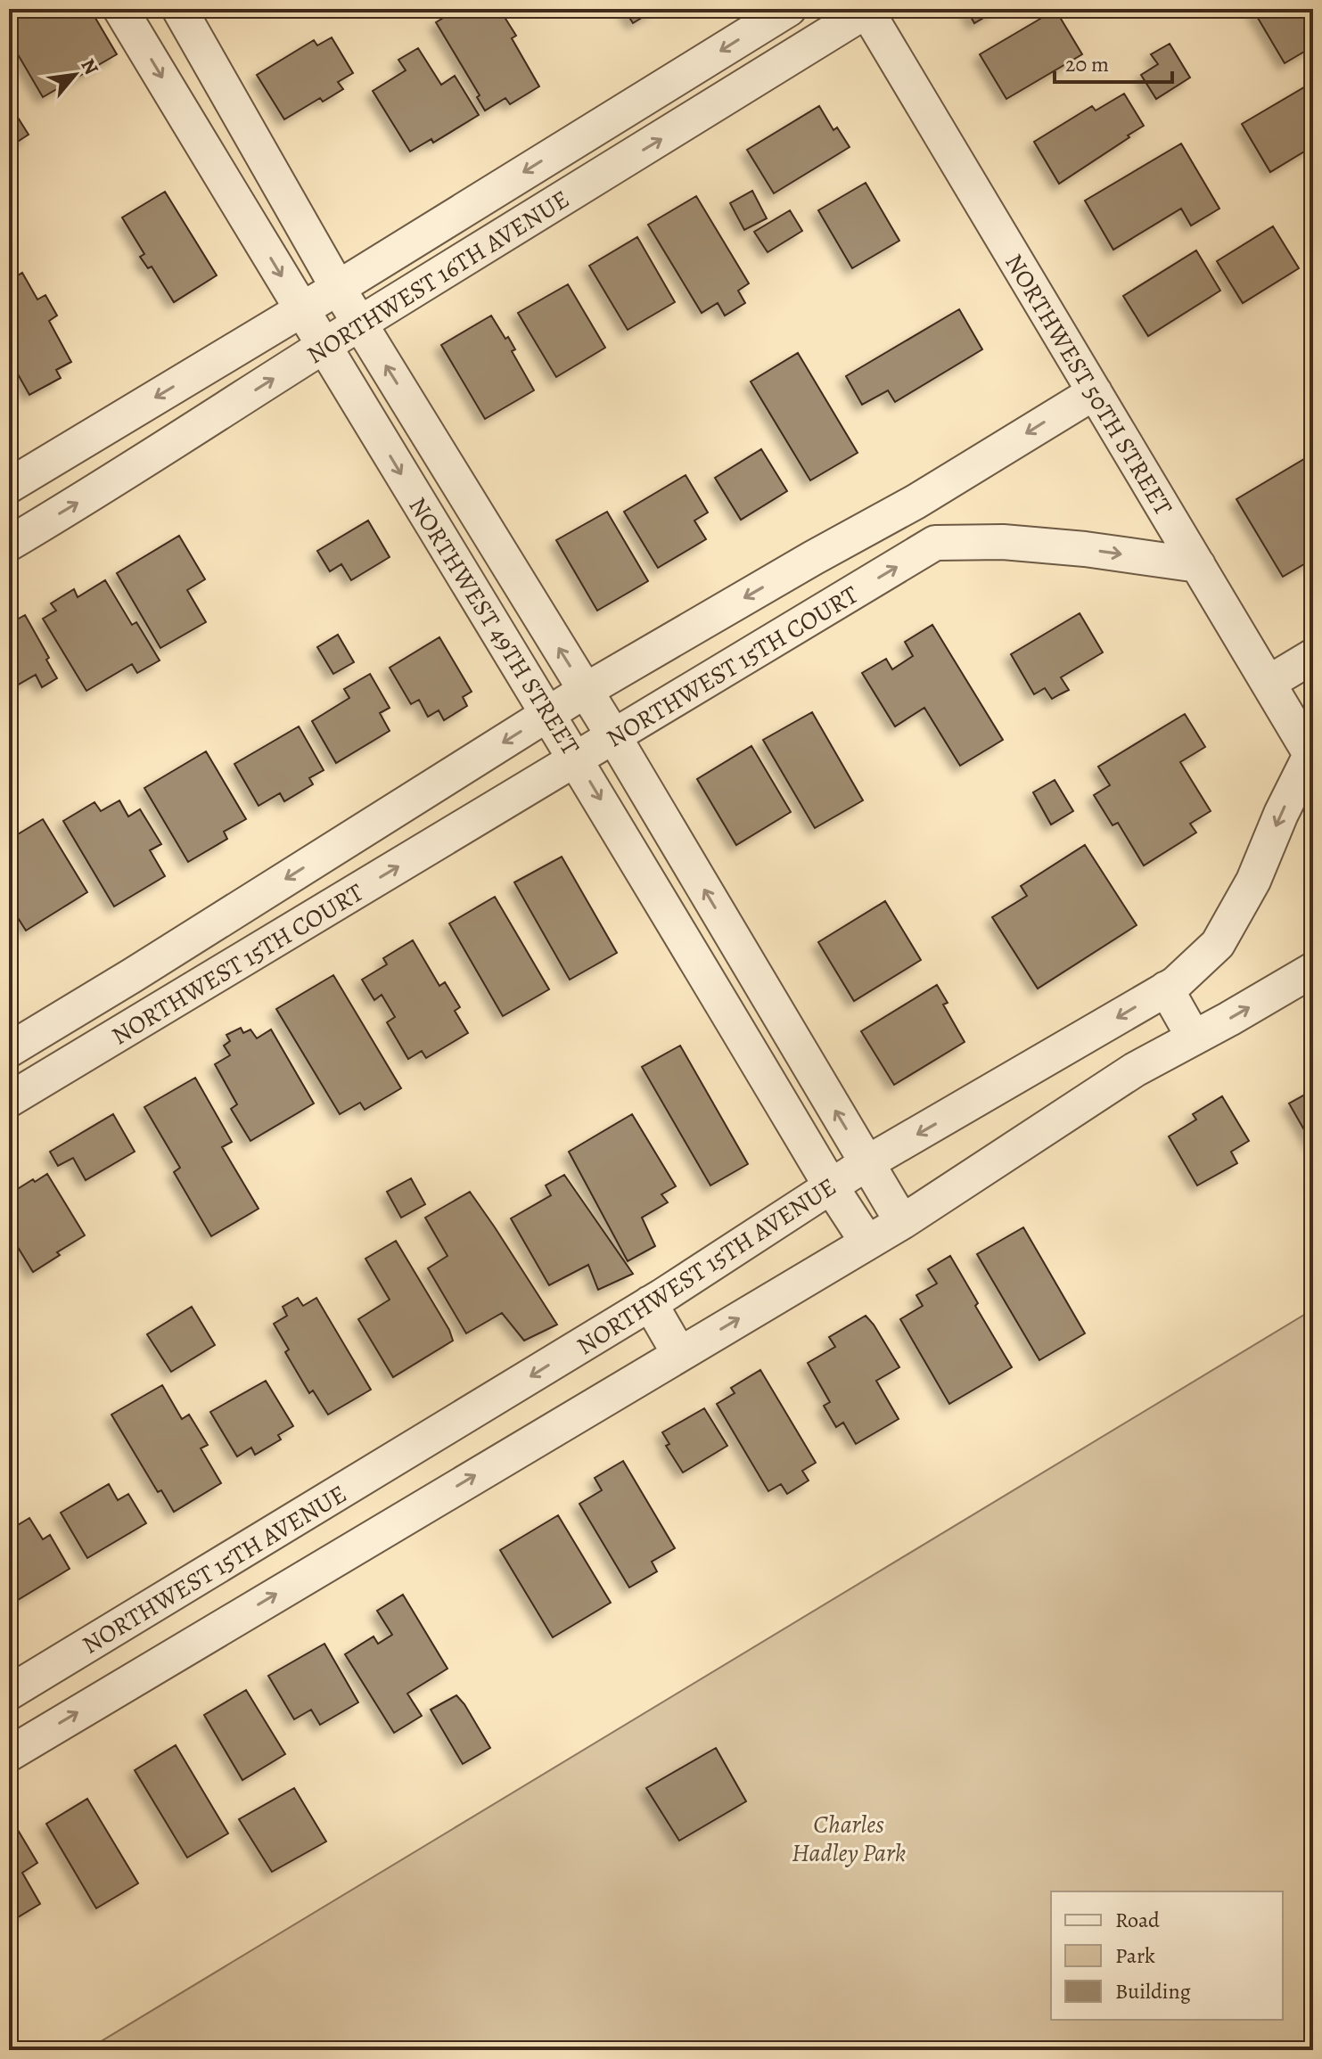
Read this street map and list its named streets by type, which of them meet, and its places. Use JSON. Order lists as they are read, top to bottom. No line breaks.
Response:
{"streets":{"street":["NORTHWEST 16TH AVENUE","NORTHWEST 50TH STREET","NORTHWEST 49TH STREET","NORTHWEST 15TH COURT","NORTHWEST 15TH AVENUE"]},"crossings":[["NORTHWEST 16TH AVENUE","NORTHWEST 50TH STREET"],["NORTHWEST 16TH AVENUE","NORTHWEST 49TH STREET"],["NORTHWEST 50TH STREET","NORTHWEST 15TH COURT"],["NORTHWEST 50TH STREET","NORTHWEST 15TH AVENUE"],["NORTHWEST 49TH STREET","NORTHWEST 15TH COURT"],["NORTHWEST 49TH STREET","NORTHWEST 15TH AVENUE"]],"parks":["Charles Hadley Park"],"legend":["Road","Park","Building"],"scale_bar":"20 m","north":"top right"}
